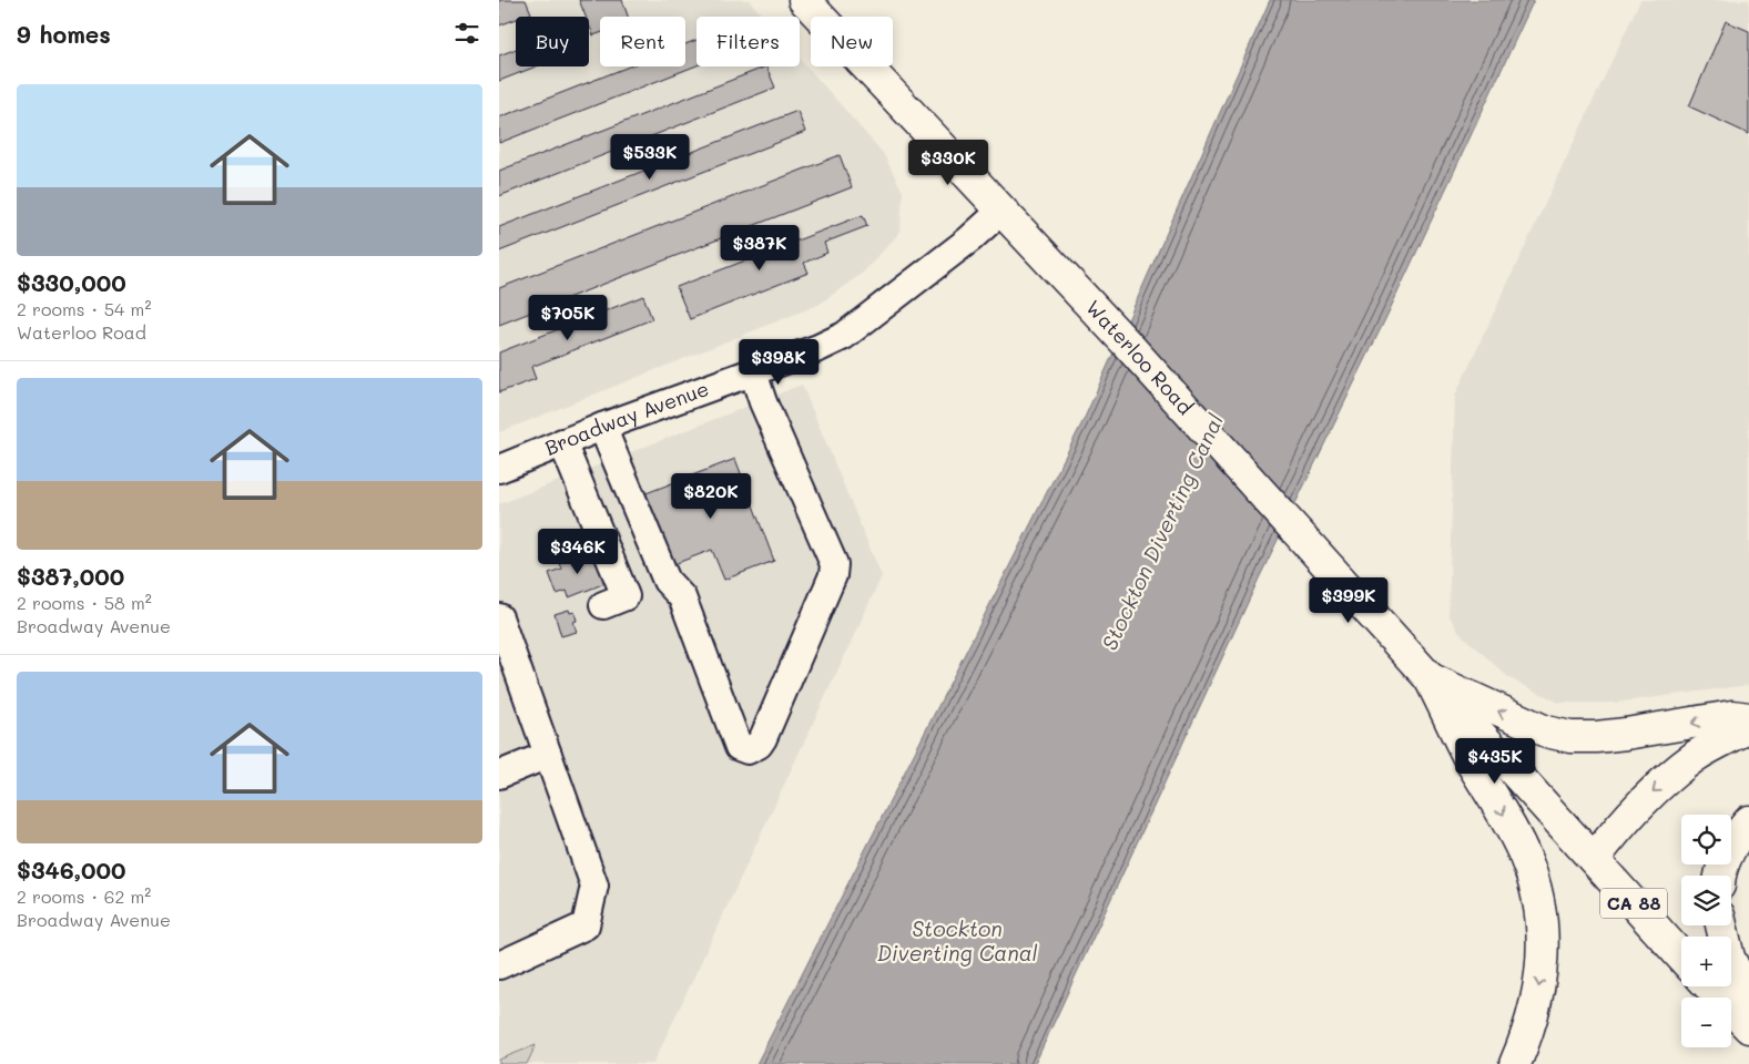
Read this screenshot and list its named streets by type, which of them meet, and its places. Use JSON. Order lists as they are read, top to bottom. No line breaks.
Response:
{"streets":{"main road":["Waterloo Road","CA 88"],"street":["Broadway Avenue"]},"crossings":[["Waterloo Road","Broadway Avenue"]],"water":["Stockton Diverting Canal"],"page":{"heading":"9 homes","chip":["Buy","Rent","Filters","New"],"list":[{"name":"$330,000","note":"2 rooms · 54 m² · Waterloo Road"},{"name":"$387,000","note":"2 rooms · 58 m² · Broadway Avenue"},{"name":"$346,000","note":"2 rooms · 62 m² · Broadway Avenue"}],"price":["$533K","$330K","$387K","$705K","$398K","$820K","$346K","$399K","$435K"],"map_buttons":["+","−"]}}
